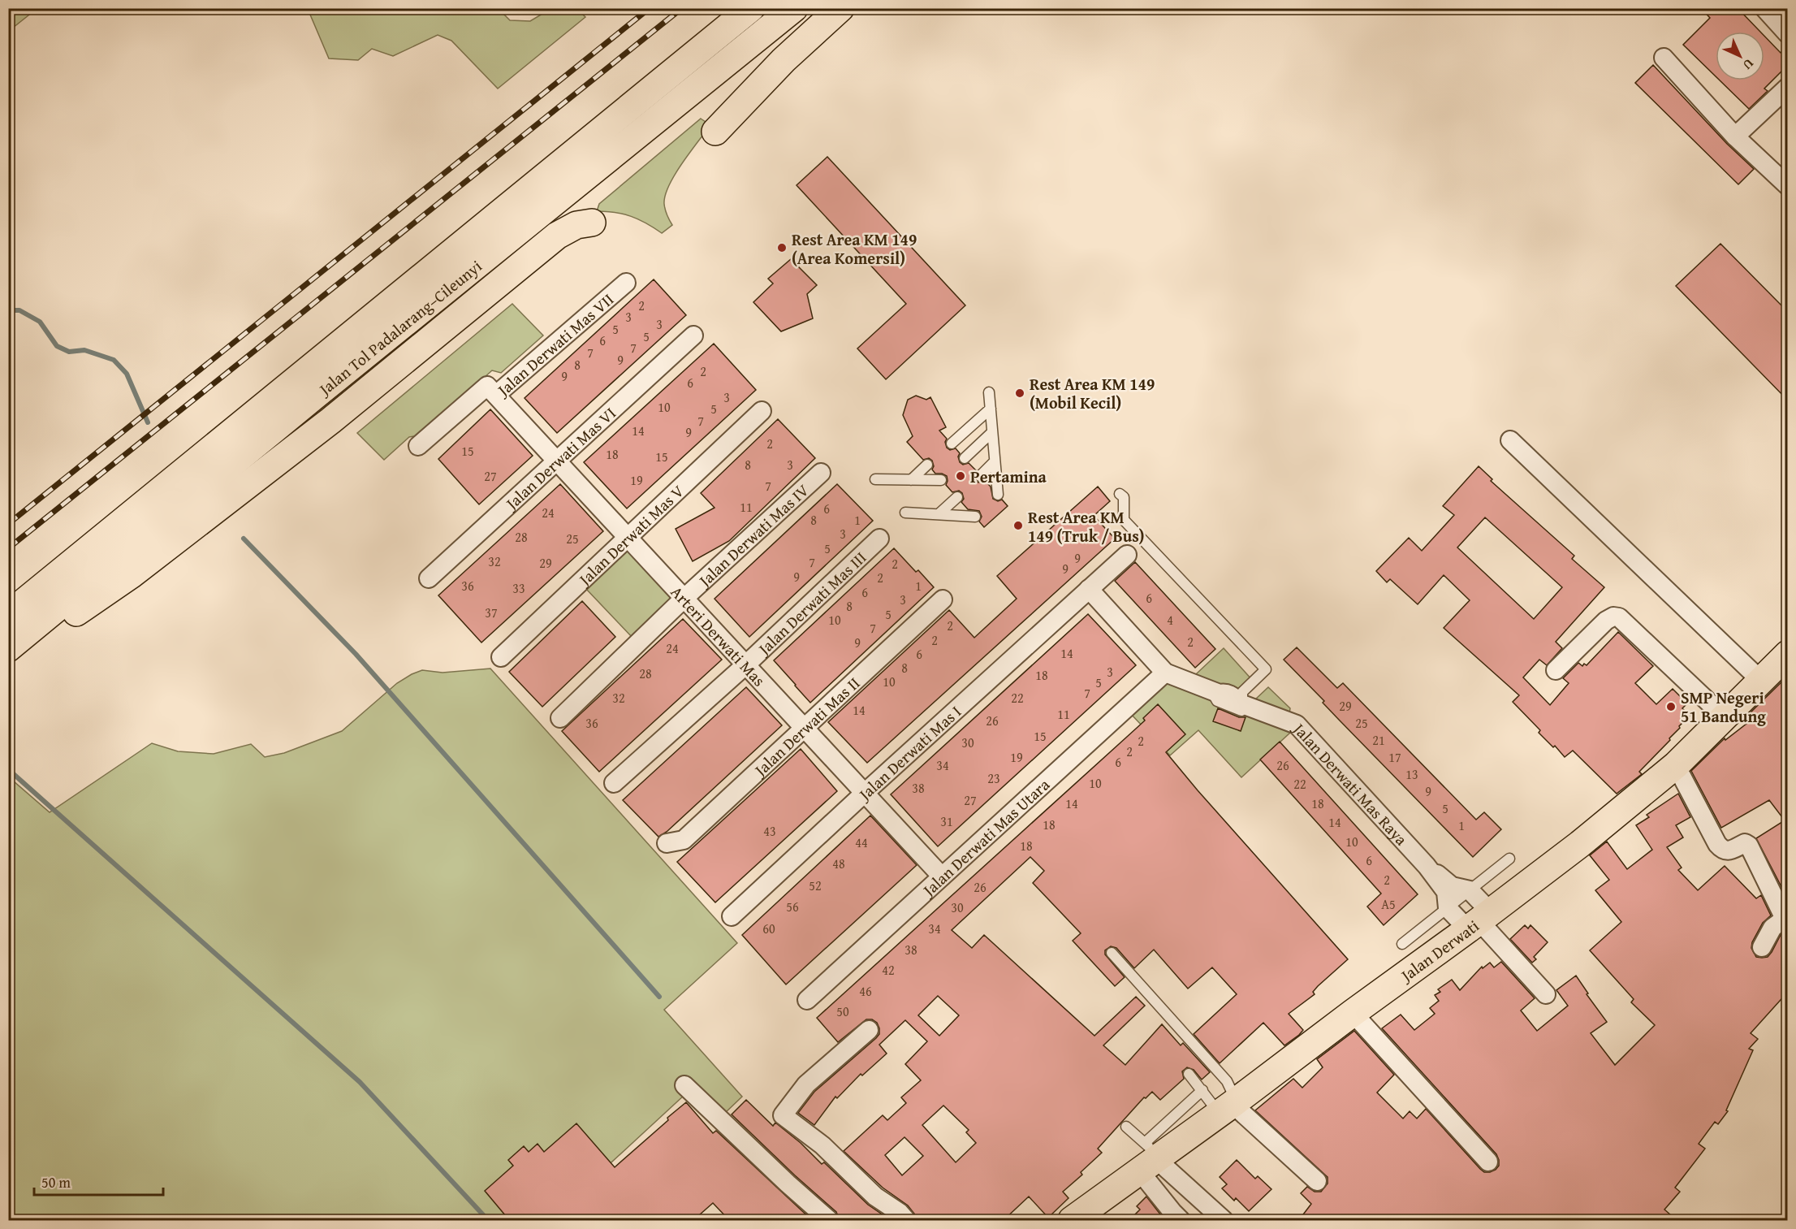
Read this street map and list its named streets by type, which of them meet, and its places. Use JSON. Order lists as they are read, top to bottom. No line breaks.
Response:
{"streets":{"main road":["Jalan Tol Padalarang–Cileunyi","Jalan Derwati"],"street":["Jalan Derwati Mas VII","Jalan Derwati Mas VI","Jalan Derwati Mas V","Jalan Derwati Mas IV","Jalan Derwati Mas III","Arteri Derwati Mas","Jalan Derwati Mas II","Jalan Derwati Mas I","Jalan Derwati Mas Raya","Jalan Derwati Mas Utara"]},"crossings":[["Jalan Derwati Mas VII","Arteri Derwati Mas"],["Jalan Derwati Mas VI","Arteri Derwati Mas"],["Jalan Derwati Mas V","Arteri Derwati Mas"],["Jalan Derwati Mas IV","Arteri Derwati Mas"],["Jalan Derwati Mas III","Arteri Derwati Mas"],["Arteri Derwati Mas","Jalan Derwati Mas II"],["Arteri Derwati Mas","Jalan Derwati Mas I"],["Arteri Derwati Mas","Jalan Derwati Mas Utara"],["Jalan Derwati Mas Raya","Jalan Derwati Mas Utara"]],"places":["Rest Area KM 149 (Area Komersil)","Rest Area KM 149 (Mobil Kecil)","Pertamina","Rest Area KM 149 (Truk / Bus)","SMP Negeri 51 Bandung"],"house_numbers":["2","3","3","5","5","6","7","7","9","8","2","9","6","3","10","5","7","14","9","2","15","18","15","8","3","27","19","7","11","6","24","8","1","3","28","25","5","9","32","7","29","2","9","9","2","36","1","33","6","6","3","8","37","5","10","4","2","7","2","2","9","24","14","6","8","3","28","18","10","5","7","32","22","29","14","11","26","36","25","15","21","2","30","2","19","17","6","34","26","13","23","10","22","38","9","27","14","18","5","31","14","18","1","43","10","44","18","6","48","2","52","26","A5","56","30","60","34","38","42","46","50"],"scale_bar":"50 m","north":"bottom right"}
